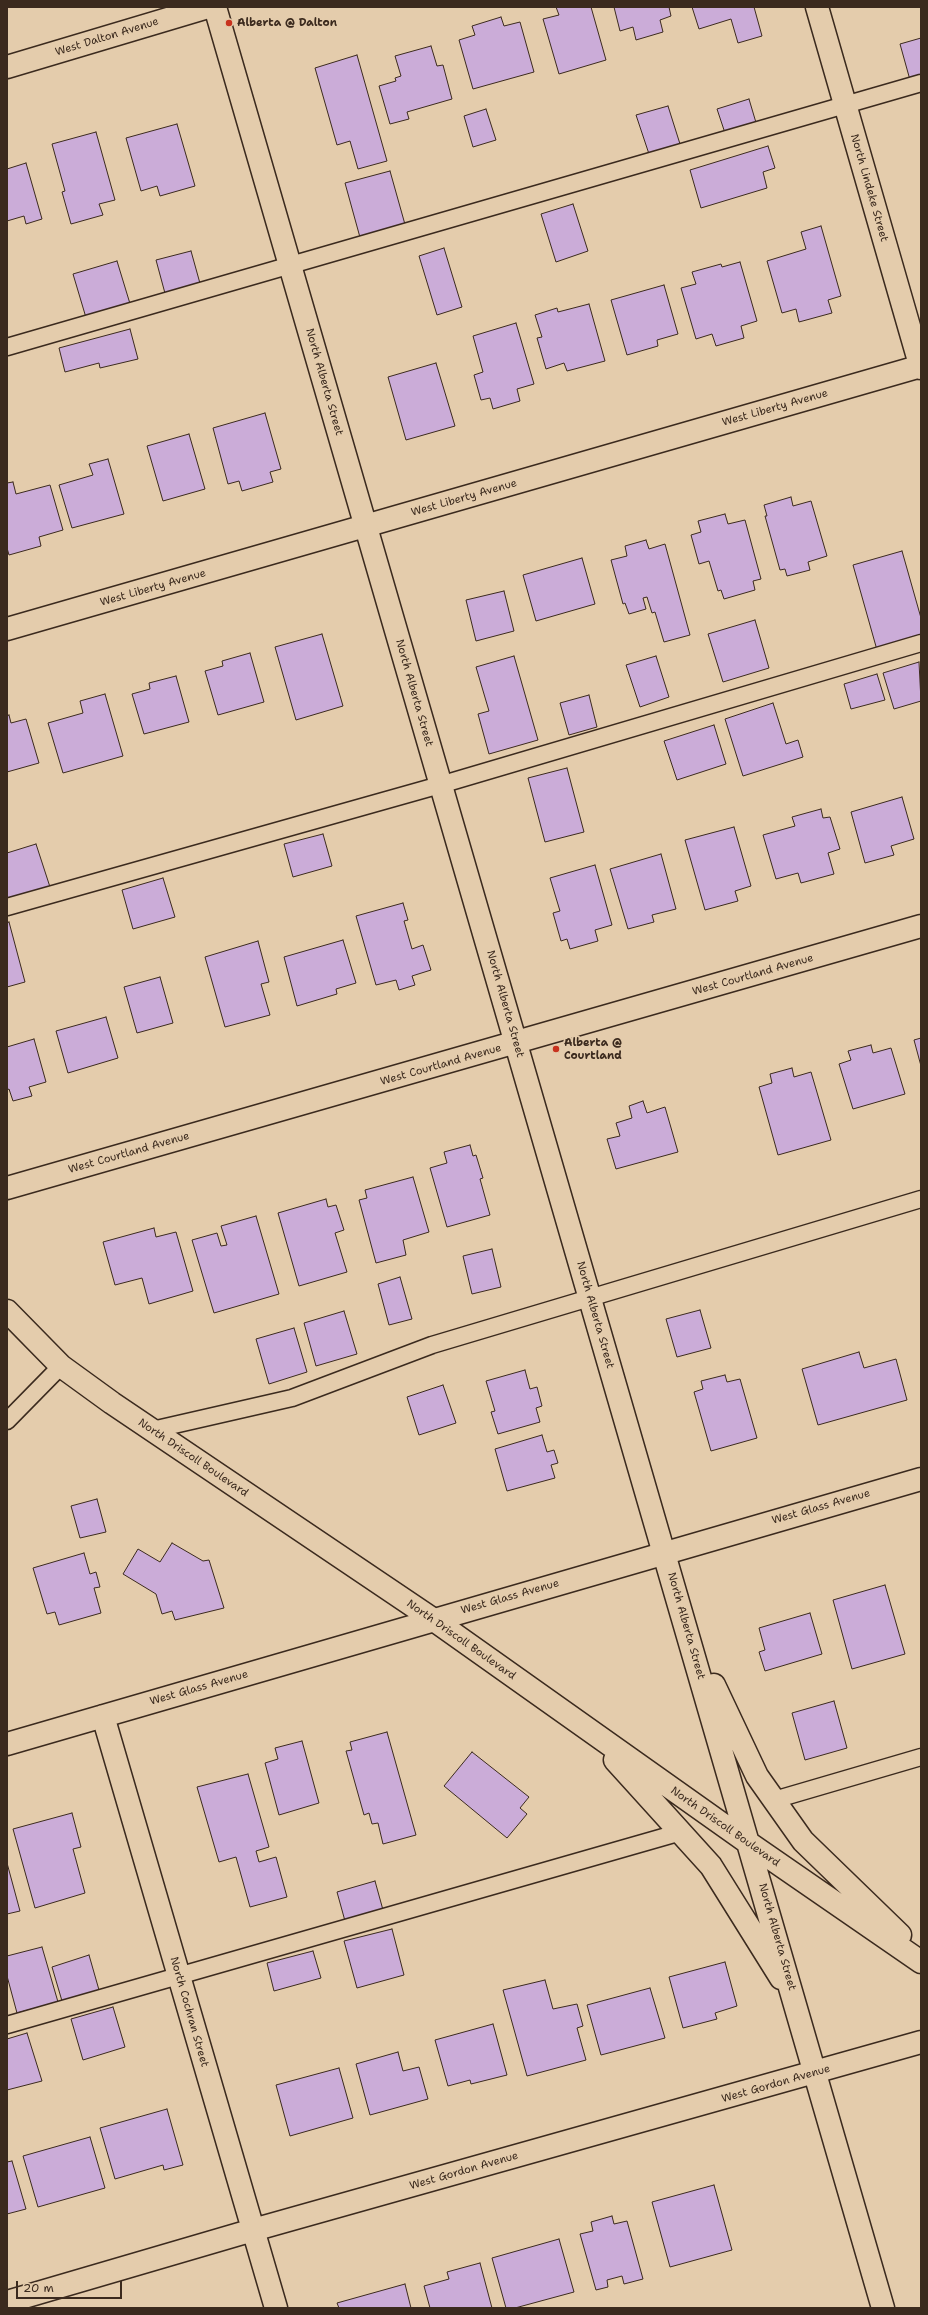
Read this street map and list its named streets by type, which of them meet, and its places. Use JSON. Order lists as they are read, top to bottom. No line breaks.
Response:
{"streets":{"street":["West Dalton Avenue","North Lindeke Street","North Alberta Street","West Liberty Avenue","West Courtland Avenue","North Driscoll Boulevard","West Glass Avenue","North Cochran Street","West Gordon Avenue"]},"crossings":[["North Lindeke Street","West Liberty Avenue"],["North Alberta Street","West Liberty Avenue"],["North Alberta Street","West Courtland Avenue"],["North Alberta Street","North Driscoll Boulevard"],["North Alberta Street","West Glass Avenue"],["North Alberta Street","West Gordon Avenue"],["North Driscoll Boulevard","West Glass Avenue"],["West Glass Avenue","North Cochran Street"],["North Cochran Street","West Gordon Avenue"]],"places":["Alberta @ Dalton","Alberta @ Courtland"],"scale_bar":"20 m"}
